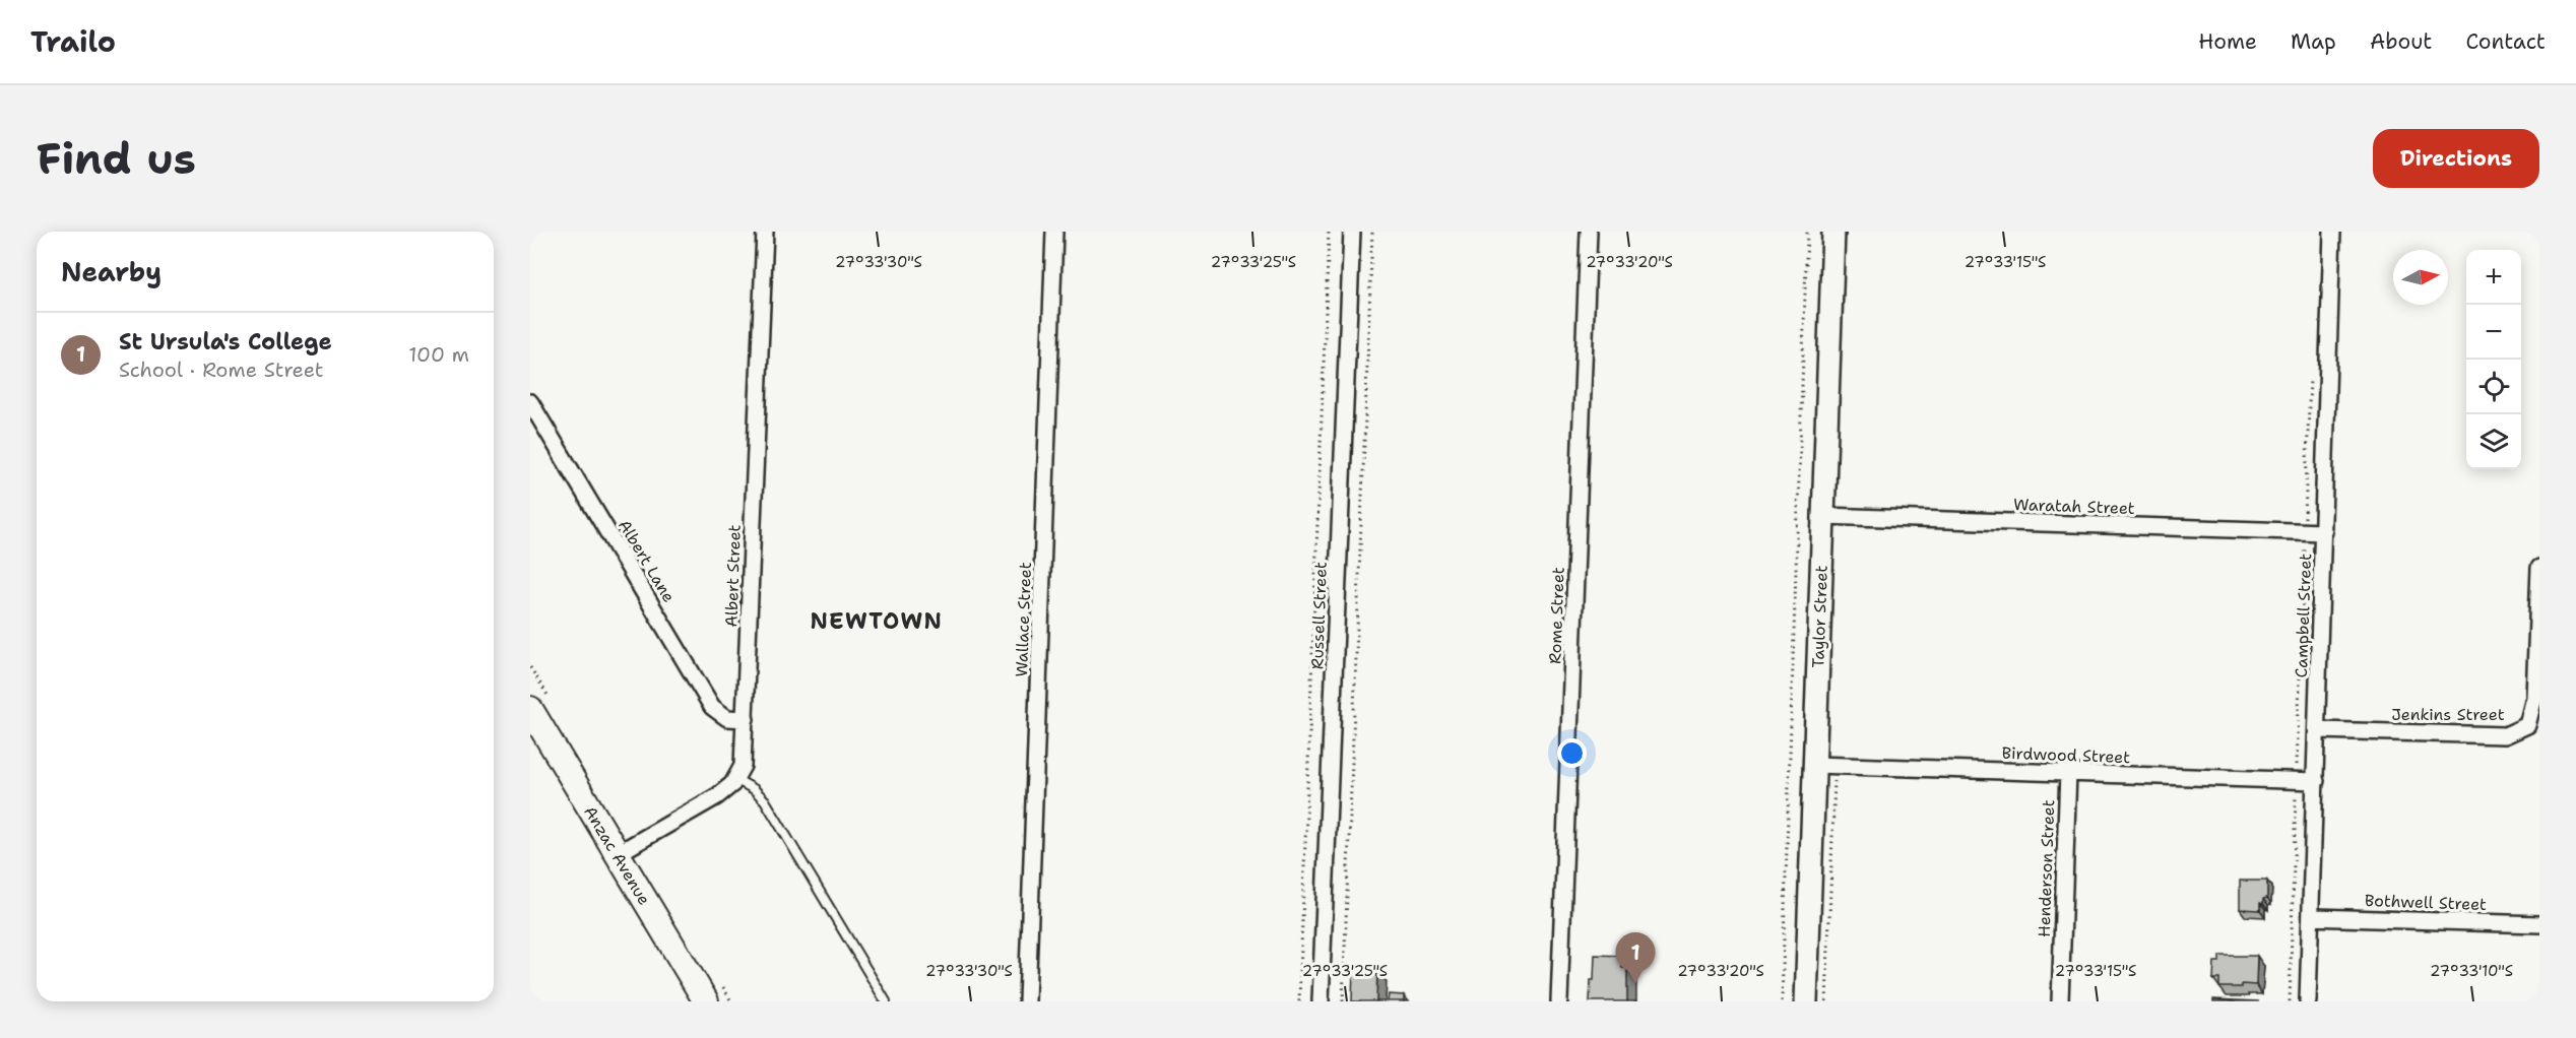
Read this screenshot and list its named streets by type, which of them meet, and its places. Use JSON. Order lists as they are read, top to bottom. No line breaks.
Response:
{"streets":{"main road":["Anzac Avenue"],"street":["Waratah Street","Albert Lane","Albert Street","Russell Street","Rome Street","Campbell Street","Taylor Street","Wallace Street","Jenkins Street","Birdwood Street","Henderson Street","Bothwell Street"]},"crossings":[["Waratah Street","Campbell Street"],["Waratah Street","Taylor Street"],["Albert Lane","Albert Street"],["Campbell Street","Jenkins Street"],["Campbell Street","Birdwood Street"],["Campbell Street","Bothwell Street"],["Taylor Street","Birdwood Street"],["Birdwood Street","Henderson Street"]],"districts":["NEWTOWN"],"north":"right","page":{"header":"Trailo","nav":["Home","Map","About","Contact"],"buttons":"Directions","title":"Find us","heading":"Nearby","map_buttons":["+","−"],"list":[{"mark":"1","name":"St Ursula's College","note":"School · Rome Street","value":"100 m"}],"pins":"1"},"coordinates":["27°33'30\"S","27°33'25\"S","27°33'20\"S","27°33'15\"S","27°33'10\"S"]}
